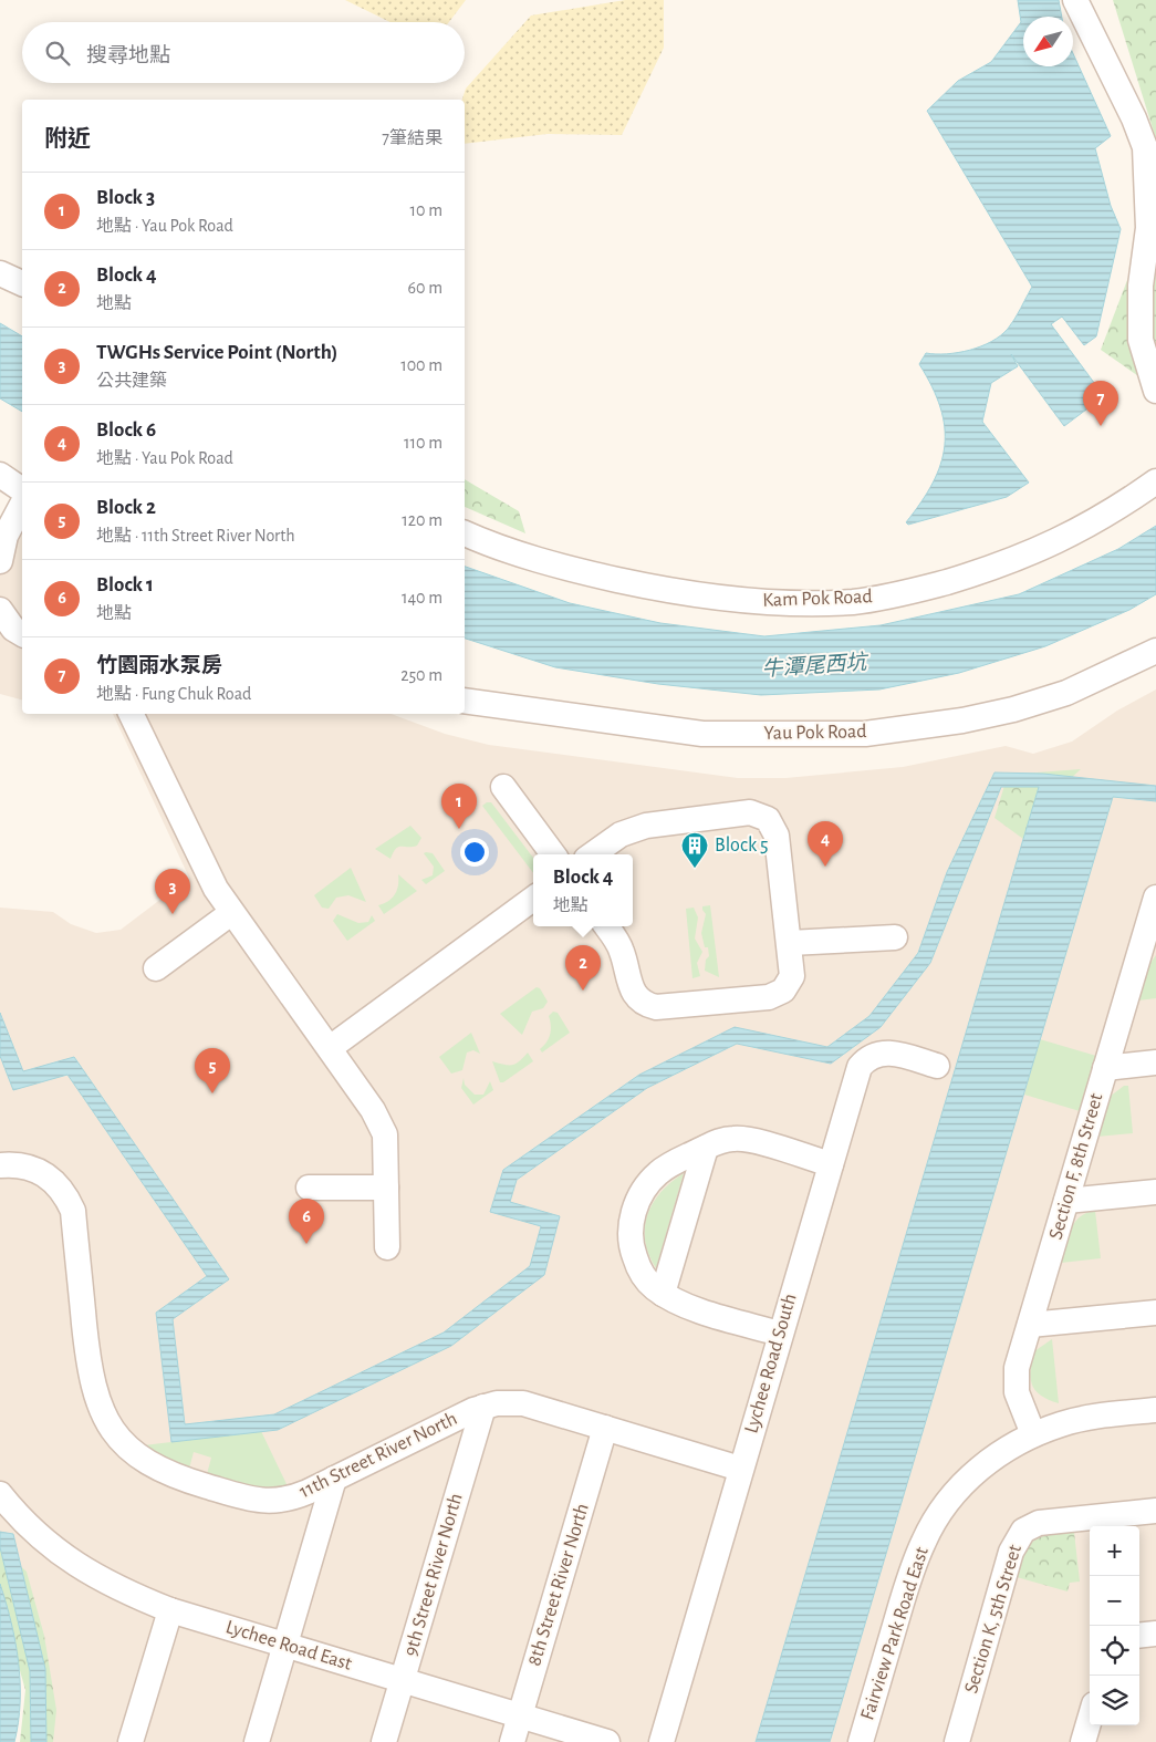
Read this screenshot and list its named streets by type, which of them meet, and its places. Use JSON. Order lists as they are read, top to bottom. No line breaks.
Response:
{"streets":{"street":["Kam Pok Road","Yau Pok Road","Section F, 8th Street","Lychee Road South","11th Street River North","9th Street River North","8th Street River North","Section K, 5th Street","Fairview Park Road East","Lychee Road East"]},"crossings":[["Section F, 8th Street","Fairview Park Road East"],["Lychee Road South","11th Street River North"],["11th Street River North","9th Street River North"],["11th Street River North","8th Street River North"],["9th Street River North","Lychee Road East"],["8th Street River North","Lychee Road East"]],"water":["牛潭尾西坑"],"places":{"building":["Block 5"]},"north":"bottom left","page":{"search":"搜尋地點","heading":["附近","7筆結果"],"list":[{"mark":"1","name":"Block 3","note":"地點 · Yau Pok Road","value":"10 m"},{"mark":"2","name":"Block 4","note":"地點","value":"60 m"},{"mark":"3","name":"TWGHs Service Point (North)","note":"公共建築","value":"100 m"},{"mark":"4","name":"Block 6","note":"地點 · Yau Pok Road","value":"110 m"},{"mark":"5","name":"Block 2","note":"地點 · 11th Street River North","value":"120 m"},{"mark":"6","name":"Block 1","note":"地點","value":"140 m"},{"mark":"7","name":"竹園雨水泵房","note":"地點 · Fung Chuk Road","value":"250 m"}],"pins":["7","1","4","3","2","5","6"],"popup":["Block 4","地點"],"map_buttons":["+","−"]}}
